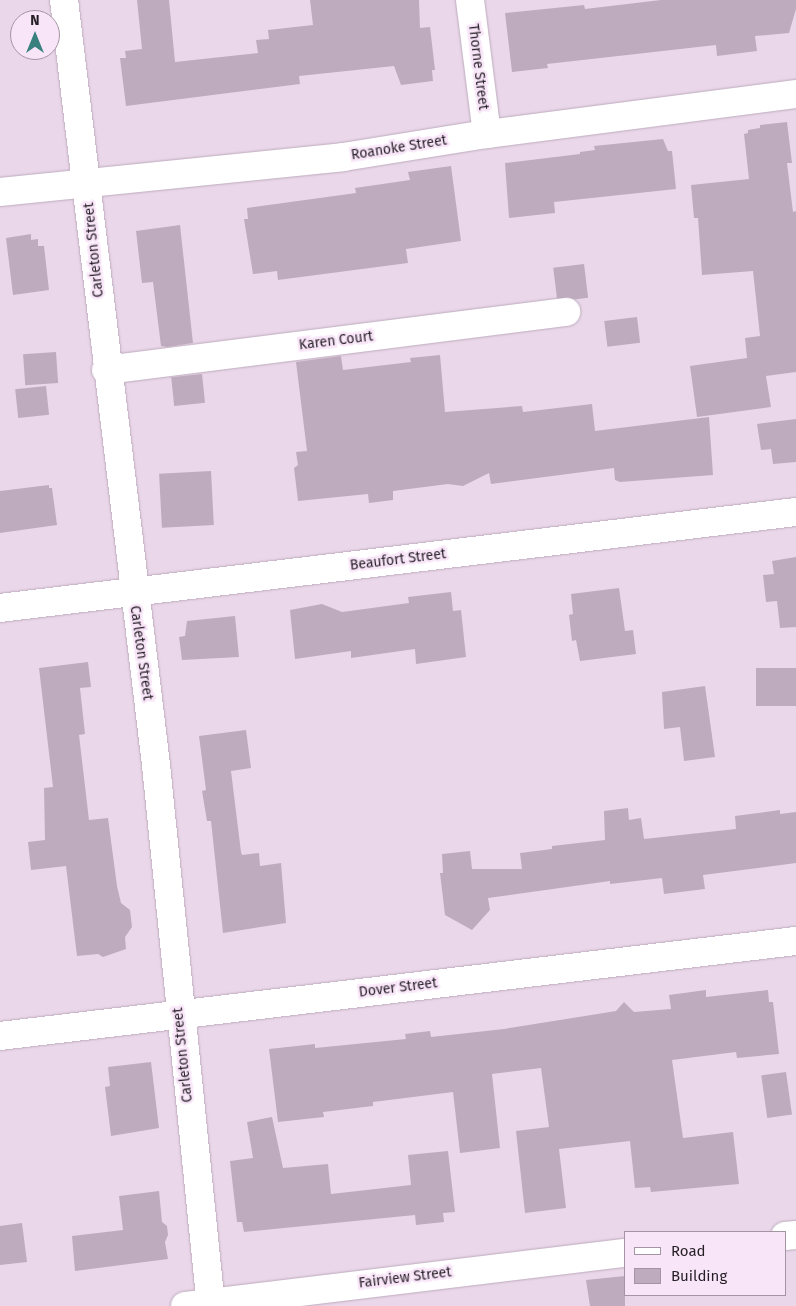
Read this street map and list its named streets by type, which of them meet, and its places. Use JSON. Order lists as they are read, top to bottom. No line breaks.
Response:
{"streets":{"street":["Thorne Street","Roanoke Street","Carleton Street","Karen Court","Beaufort Street","Dover Street","Fairview Street"]},"crossings":[["Thorne Street","Roanoke Street"],["Roanoke Street","Carleton Street"],["Carleton Street","Karen Court"],["Carleton Street","Beaufort Street"],["Carleton Street","Dover Street"],["Carleton Street","Fairview Street"]],"legend":["Road","Building"],"north":"top"}
